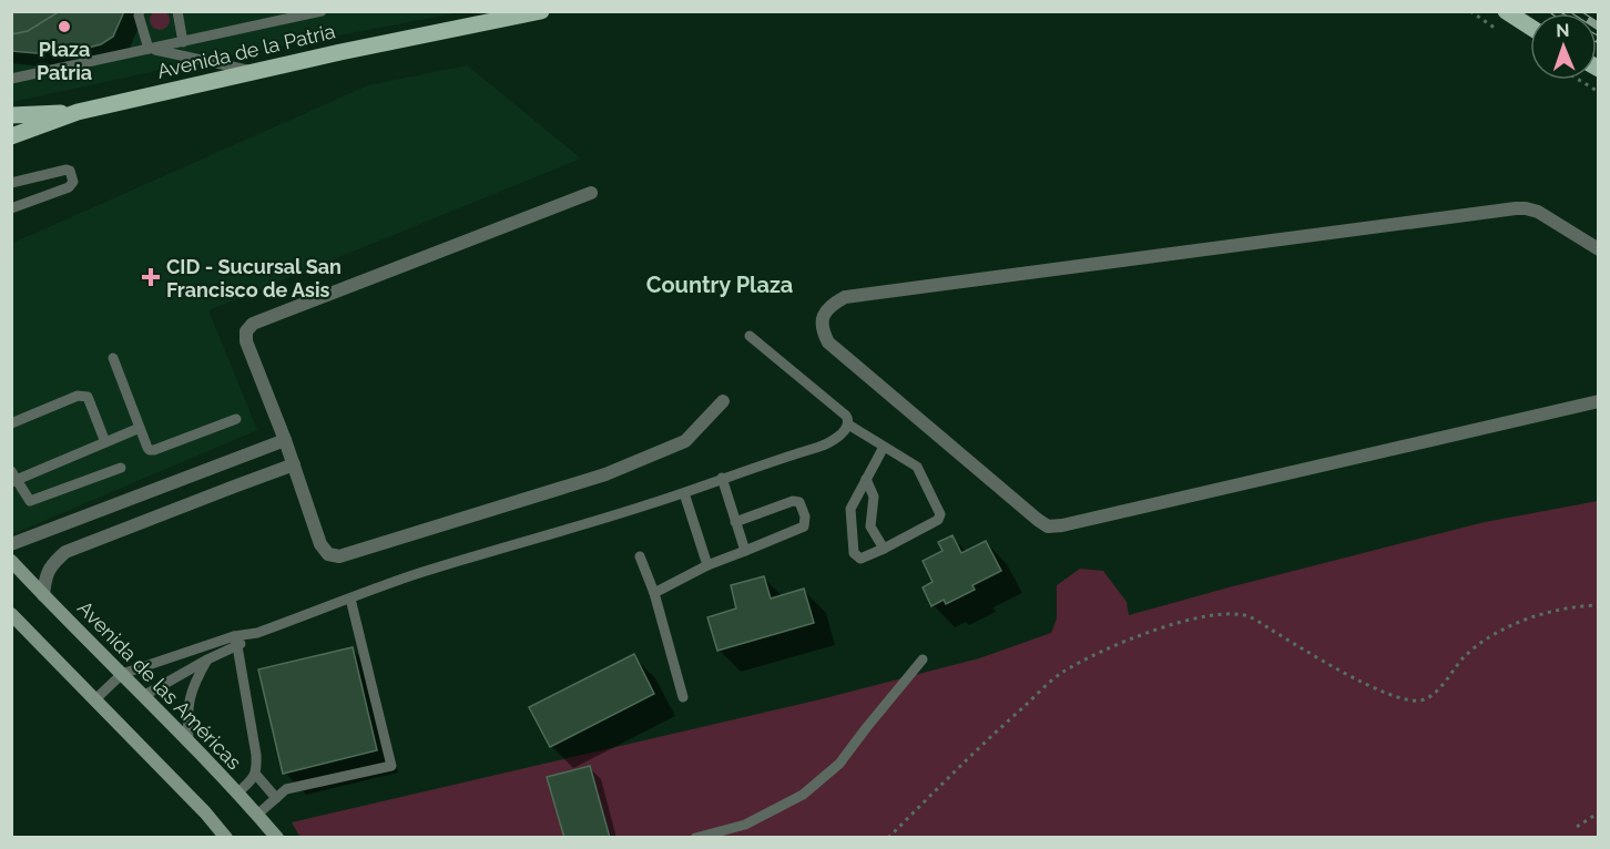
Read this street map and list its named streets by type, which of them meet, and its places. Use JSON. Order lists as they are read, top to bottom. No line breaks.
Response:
{"streets":{"main road":["Avenida de la Patria","Avenida de las Américas"]},"districts":["Country Plaza"],"places":{"other":["Plaza Patria"],"health":["CID - Sucursal San Francisco de Asis"]},"north":"top"}
